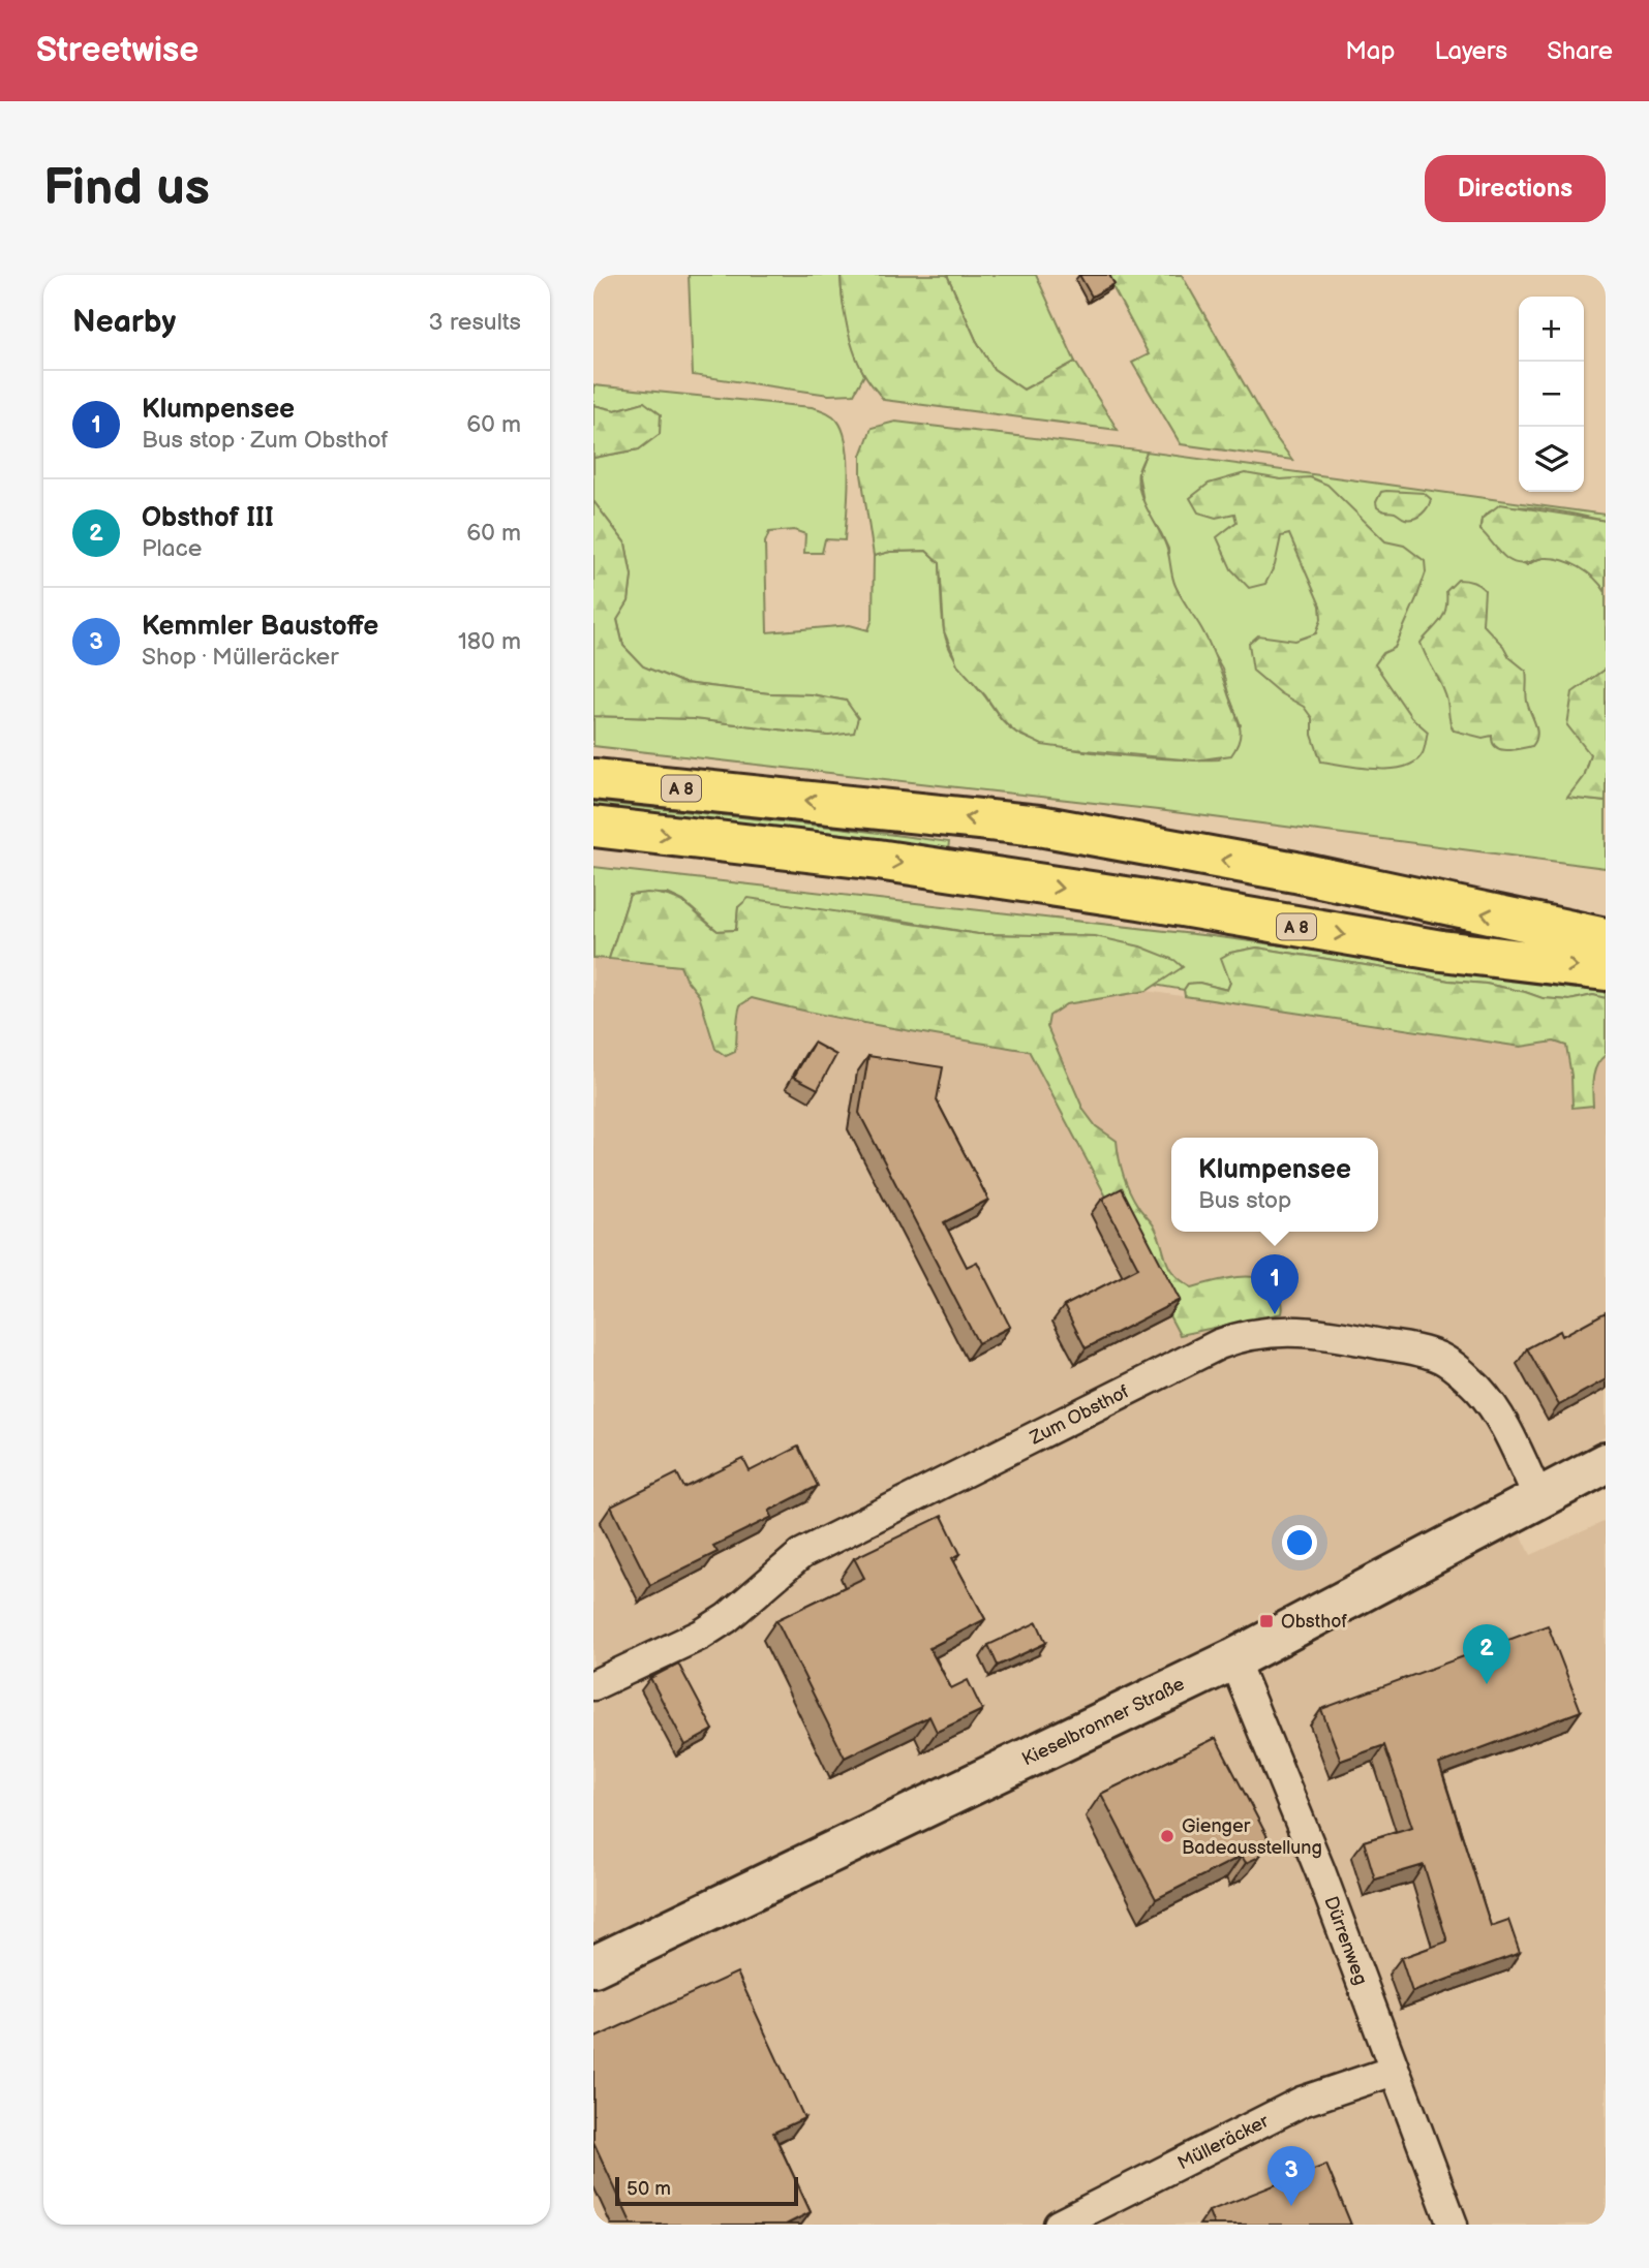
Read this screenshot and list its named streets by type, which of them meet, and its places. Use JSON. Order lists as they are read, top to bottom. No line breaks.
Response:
{"streets":{"highway":["A 8"],"street":["Zum Obsthof","Kieselbronner Straße","Dürrenweg","Mülleräcker"]},"crossings":[["Zum Obsthof","Kieselbronner Straße"],["Kieselbronner Straße","Dürrenweg"],["Dürrenweg","Mülleräcker"]],"places":{"transit":["Obsthof"],"other":["Gienger Badeausstellung"]},"scale_bar":"50 m","page":{"header":"Streetwise","nav":["Map","Layers","Share"],"buttons":"Directions","title":"Find us","heading":["Nearby","3 results"],"map_buttons":["+","−"],"list":[{"mark":"1","name":"Klumpensee","note":"Bus stop · Zum Obsthof","value":"60 m"},{"mark":"2","name":"Obsthof III","note":"Place","value":"60 m"},{"mark":"3","name":"Kemmler Baustoffe","note":"Shop · Mülleräcker","value":"180 m"}],"popup":["Klumpensee","Bus stop"],"pins":["1","2","3"],"scale":"50 m"}}
